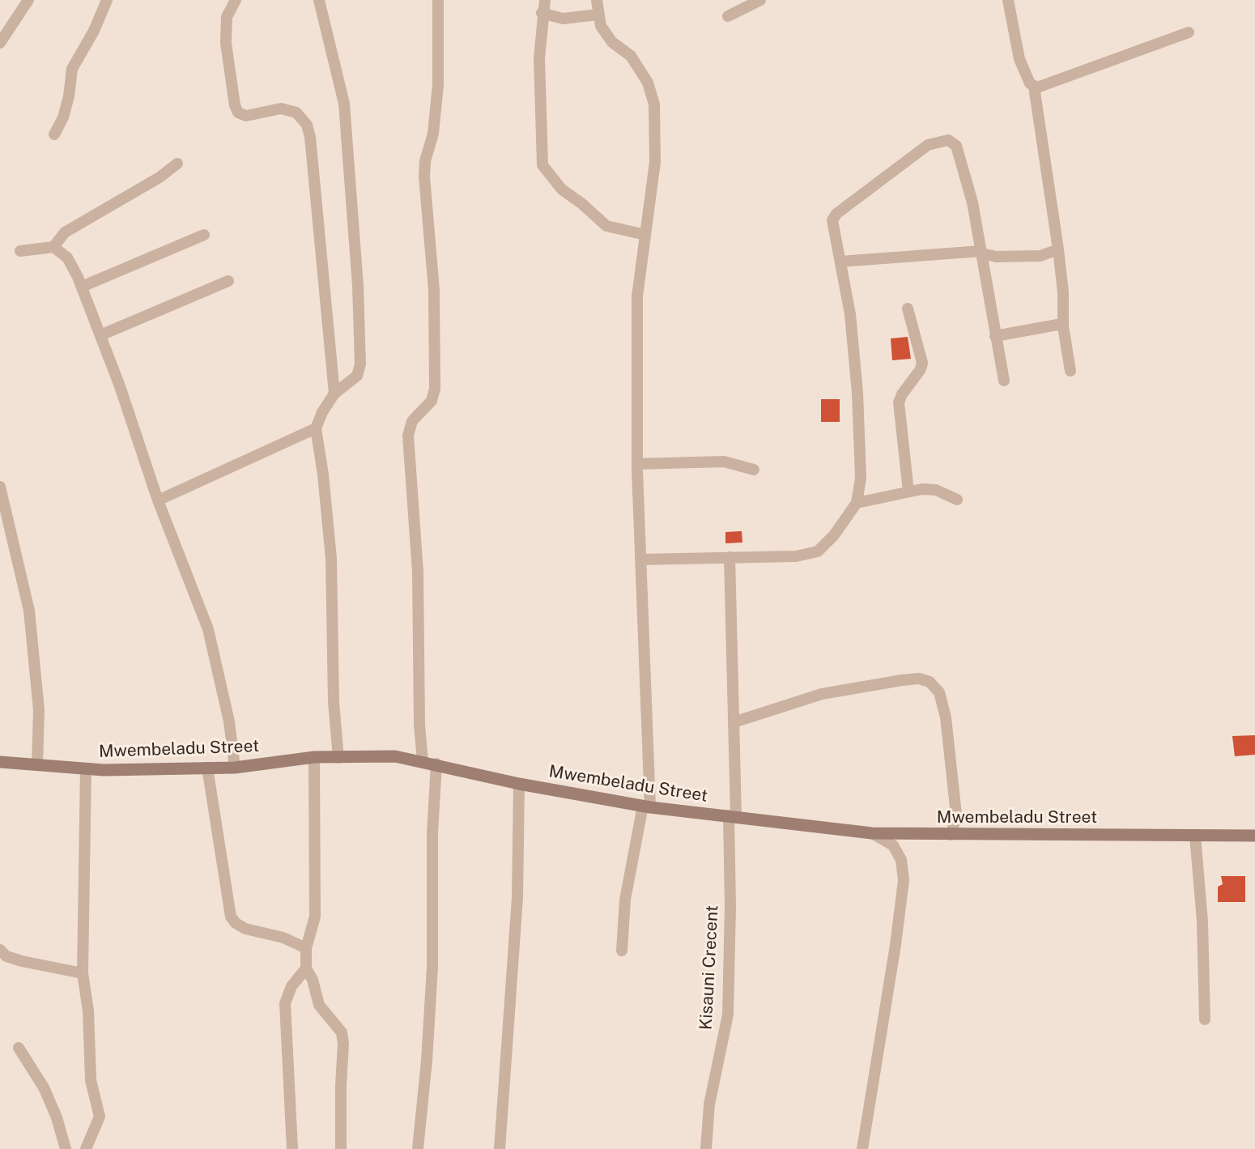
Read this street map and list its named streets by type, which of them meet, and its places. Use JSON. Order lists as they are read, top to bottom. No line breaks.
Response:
{"streets":{"street":["Mwembeladu Street","Kisauni Crecent"]},"crossings":[["Mwembeladu Street","Kisauni Crecent"]]}
